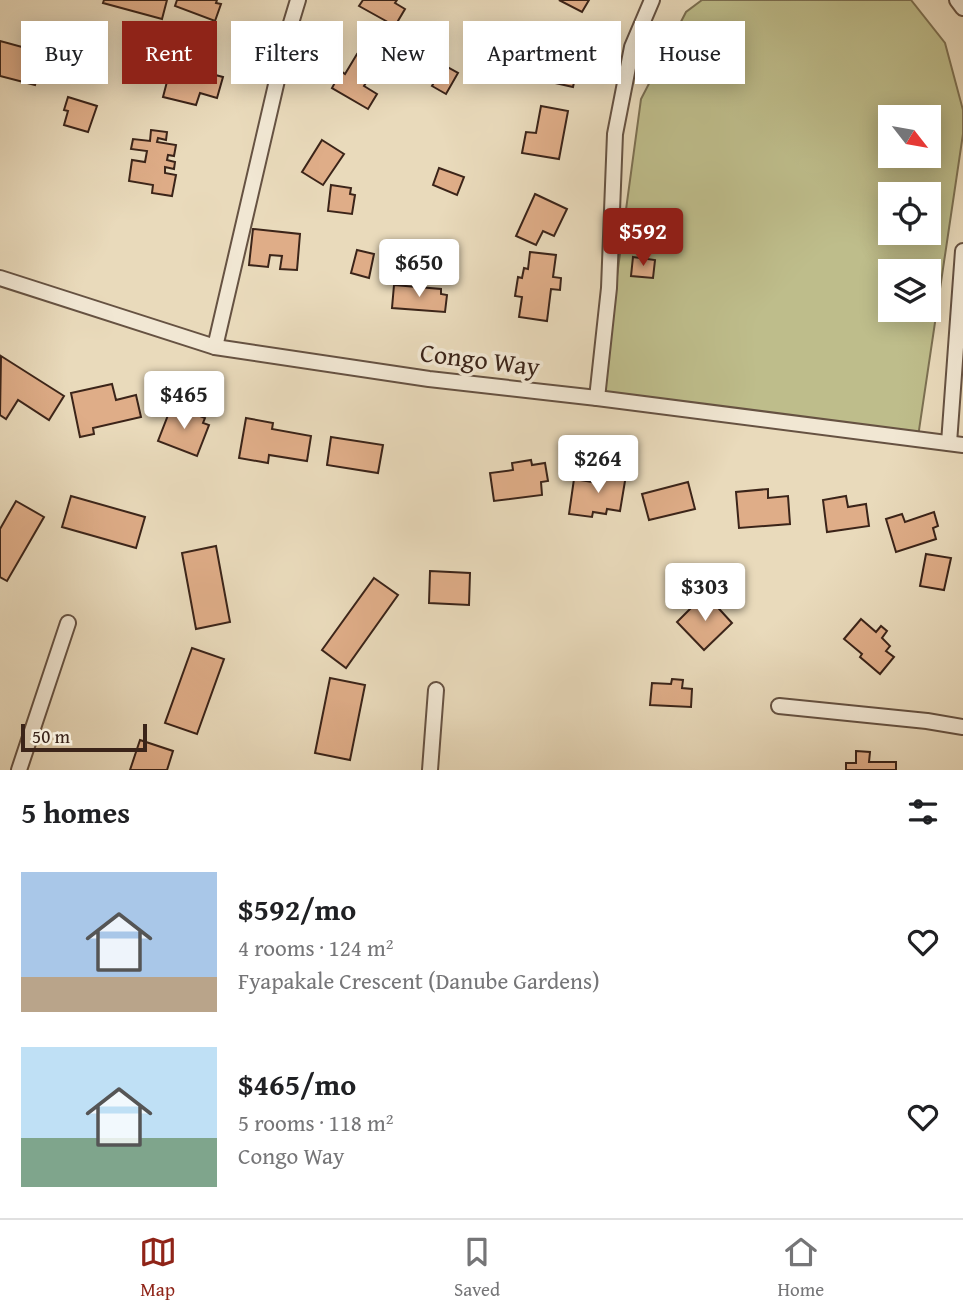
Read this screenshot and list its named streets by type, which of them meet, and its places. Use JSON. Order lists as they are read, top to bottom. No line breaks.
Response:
{"streets":{"street":["Congo Way"]},"scale_bar":"50 m","north":"bottom right","page":{"chip":["Buy","Rent","Filters","New","Apartment","House"],"price":["$592","$650","$465","$264","$303"],"scale":"50 m","heading":"5 homes","list":[{"name":"$592/mo","note":"4 rooms · 124 m² · Fyapakale Crescent (Danube Gardens)"},{"name":"$465/mo","note":"5 rooms · 118 m² · Congo Way"}],"tabs":["Map","Saved","Home"]}}
